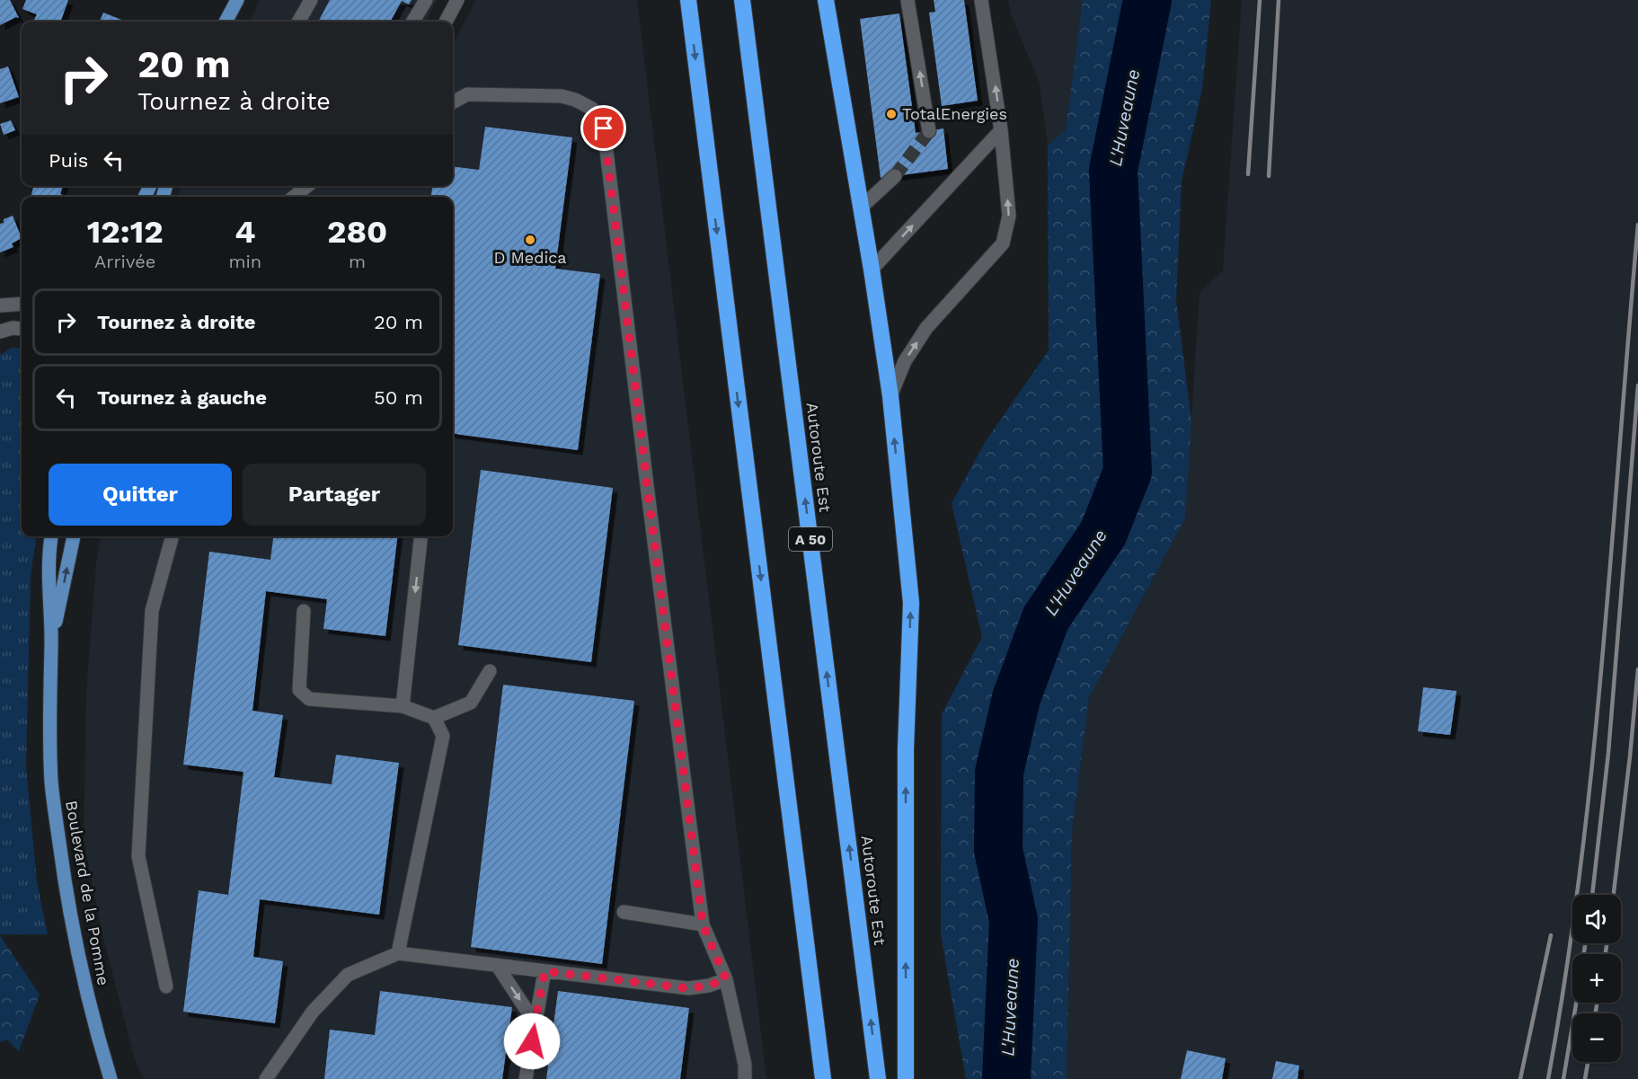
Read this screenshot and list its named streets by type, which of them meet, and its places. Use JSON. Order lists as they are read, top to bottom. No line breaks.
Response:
{"streets":{"highway":["Autoroute Est","A 50"],"main road":["Boulevard de la Pomme"]},"water":["L'Huveaune"],"places":["TotalEnergies","D Medica"],"page":{"turn":["20 m","Tournez à droite"],"then":"Puis","eta":["12:12","Arrivée","4","min","280","m"],"list":[{"name":"Tournez à droite","value":"20 m"},{"name":"Tournez à gauche","value":"50 m"}],"buttons":["Quitter","Partager"],"map_buttons":["+","−"]}}
